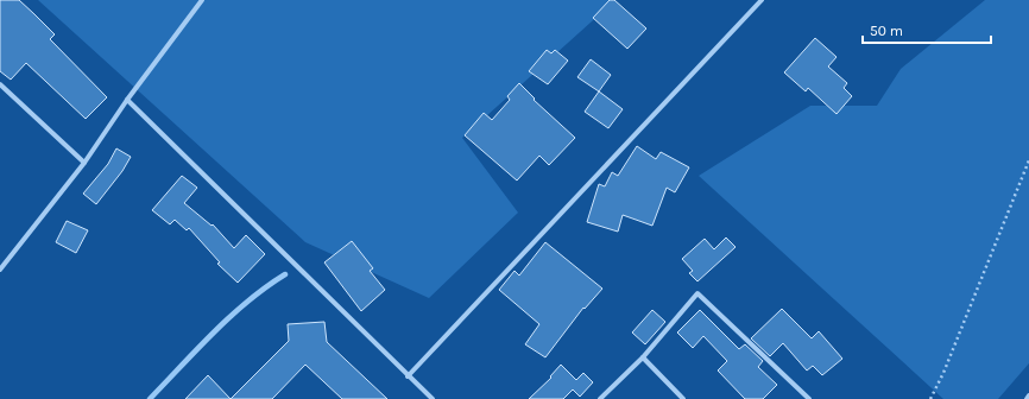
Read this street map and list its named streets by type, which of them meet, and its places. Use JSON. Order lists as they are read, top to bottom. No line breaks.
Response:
{"scale_bar":"50 m"}
